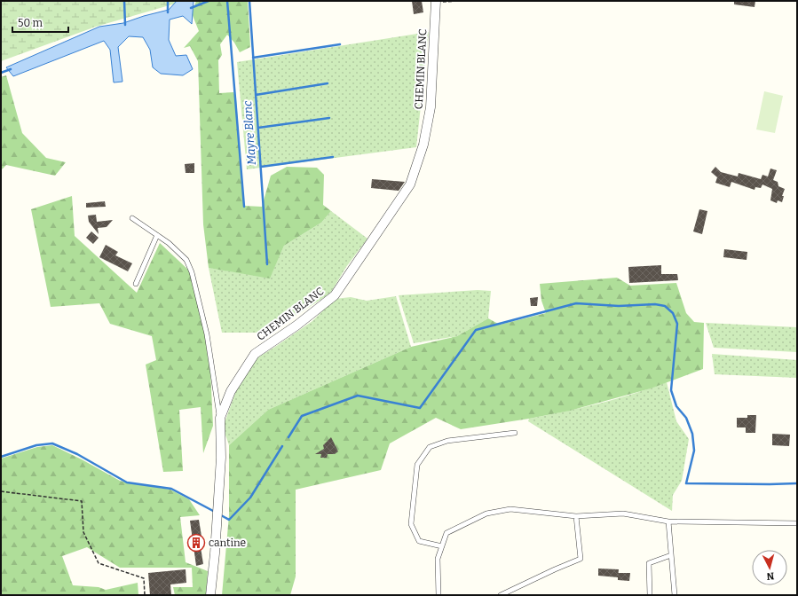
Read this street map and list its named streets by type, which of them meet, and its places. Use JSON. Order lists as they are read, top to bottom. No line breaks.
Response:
{"streets":{"street":["CHEMIN BLANC"]},"water":["Mayre Blanc"],"places":{"building":["cantine"]},"scale_bar":"50 m","north":"bottom"}
